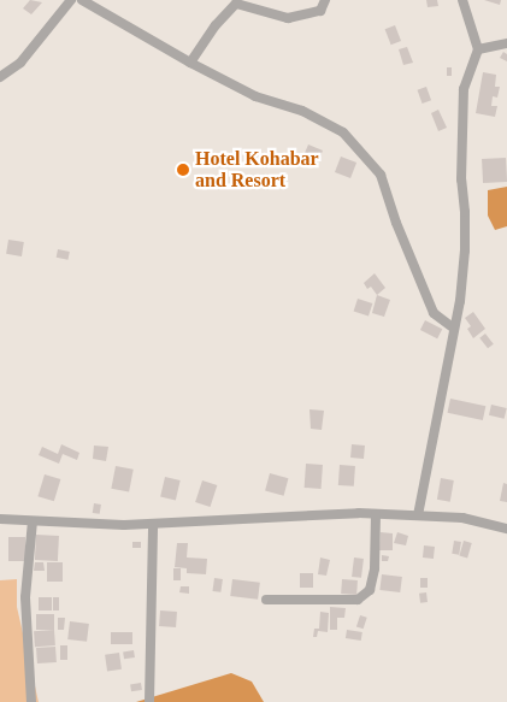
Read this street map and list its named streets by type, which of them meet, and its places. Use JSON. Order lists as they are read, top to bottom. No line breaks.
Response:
{"places":["Hotel Kohabar and Resort"]}
